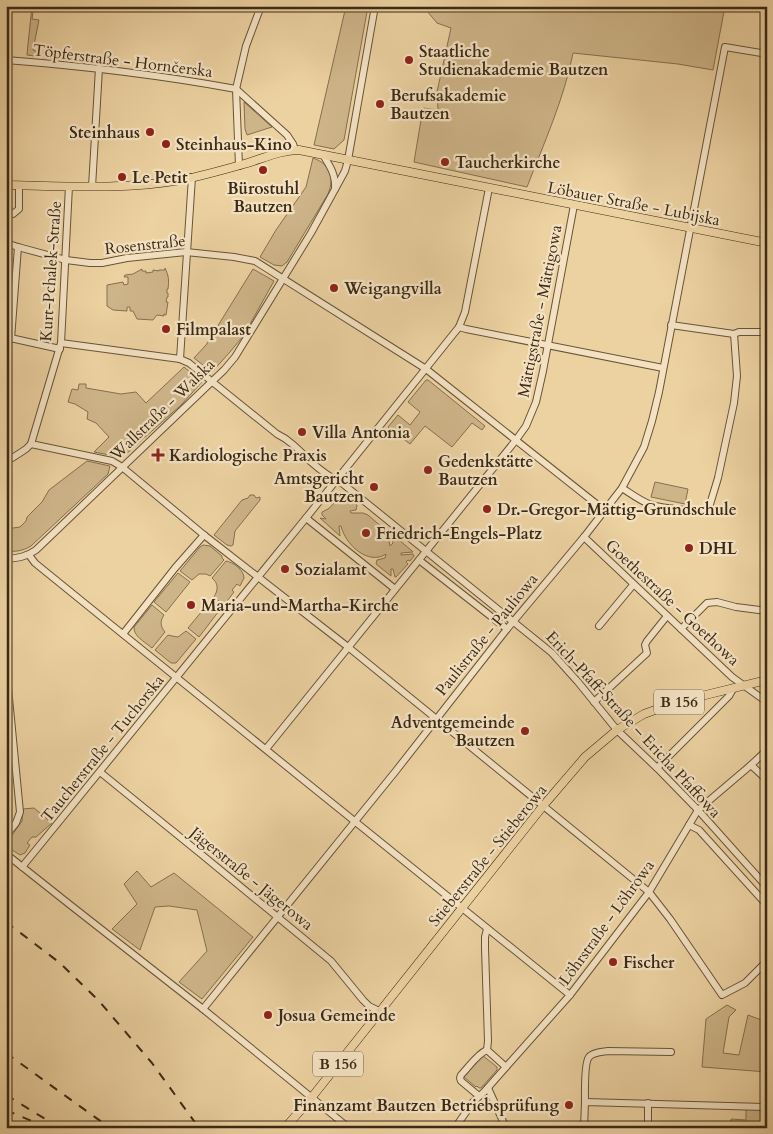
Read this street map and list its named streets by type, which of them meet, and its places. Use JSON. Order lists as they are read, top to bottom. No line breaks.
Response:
{"streets":{"main road":["Löbauer Straße - Lubijska","B 156","Stieberstraße - Stieberowa"],"street":["Töpferstraße - Hornčerska","Rosenstraße","Kurt-Pchalek-Straße","Mättigstraße - Mättigowa","Wallstraße - Walska","Goethestraße - Goethowa","Paulistraße - Pauliowa","Erich-Pfaff-Straße – Ericha Pfaffowa","Taucherstraße - Tuchorska","Jägerstraße - Jägerowa","Löhrstraße - Löhrowa"]},"crossings":[["Löbauer Straße - Lubijska","Mättigstraße - Mättigowa"],["Löbauer Straße - Lubijska","Wallstraße - Walska"],["Löbauer Straße - Lubijska","Paulistraße - Pauliowa"],["Rosenstraße","Kurt-Pchalek-Straße"],["Rosenstraße","Mättigstraße - Mättigowa"],["Rosenstraße","Wallstraße - Walska"],["Rosenstraße","Paulistraße - Pauliowa"],["Mättigstraße - Mättigowa","Erich-Pfaff-Straße – Ericha Pfaffowa"],["Wallstraße - Walska","Erich-Pfaff-Straße – Ericha Pfaffowa"],["Goethestraße - Goethowa","Paulistraße - Pauliowa"],["Goethestraße - Goethowa","Stieberstraße - Stieberowa"],["Paulistraße - Pauliowa","Erich-Pfaff-Straße – Ericha Pfaffowa"],["Paulistraße - Pauliowa","Jägerstraße - Jägerowa"],["Erich-Pfaff-Straße – Ericha Pfaffowa","Stieberstraße - Stieberowa"],["Erich-Pfaff-Straße – Ericha Pfaffowa","Löhrstraße - Löhrowa"],["Taucherstraße - Tuchorska","Jägerstraße - Jägerowa"],["Stieberstraße - Stieberowa","Jägerstraße - Jägerowa"]],"places":{"other":["Staatliche Studienakademie Bautzen","Berufsakademie Bautzen","Steinhaus","Steinhaus-Kino","Taucherkirche","Bürostuhl Bautzen","Le Petit","Weigangvilla","Filmpalast","Villa Antonia","Gedenkstätte Bautzen","Amtsgericht Bautzen","Dr.-Gregor-Mättig-Grundschule","Friedrich-Engels-Platz","DHL","Sozialamt","Maria-und-Martha-Kirche","Adventgemeinde Bautzen","Fischer","Josua Gemeinde","Finanzamt Bautzen Betriebsprüfung"],"health":["Kardiologische Praxis"]}}
